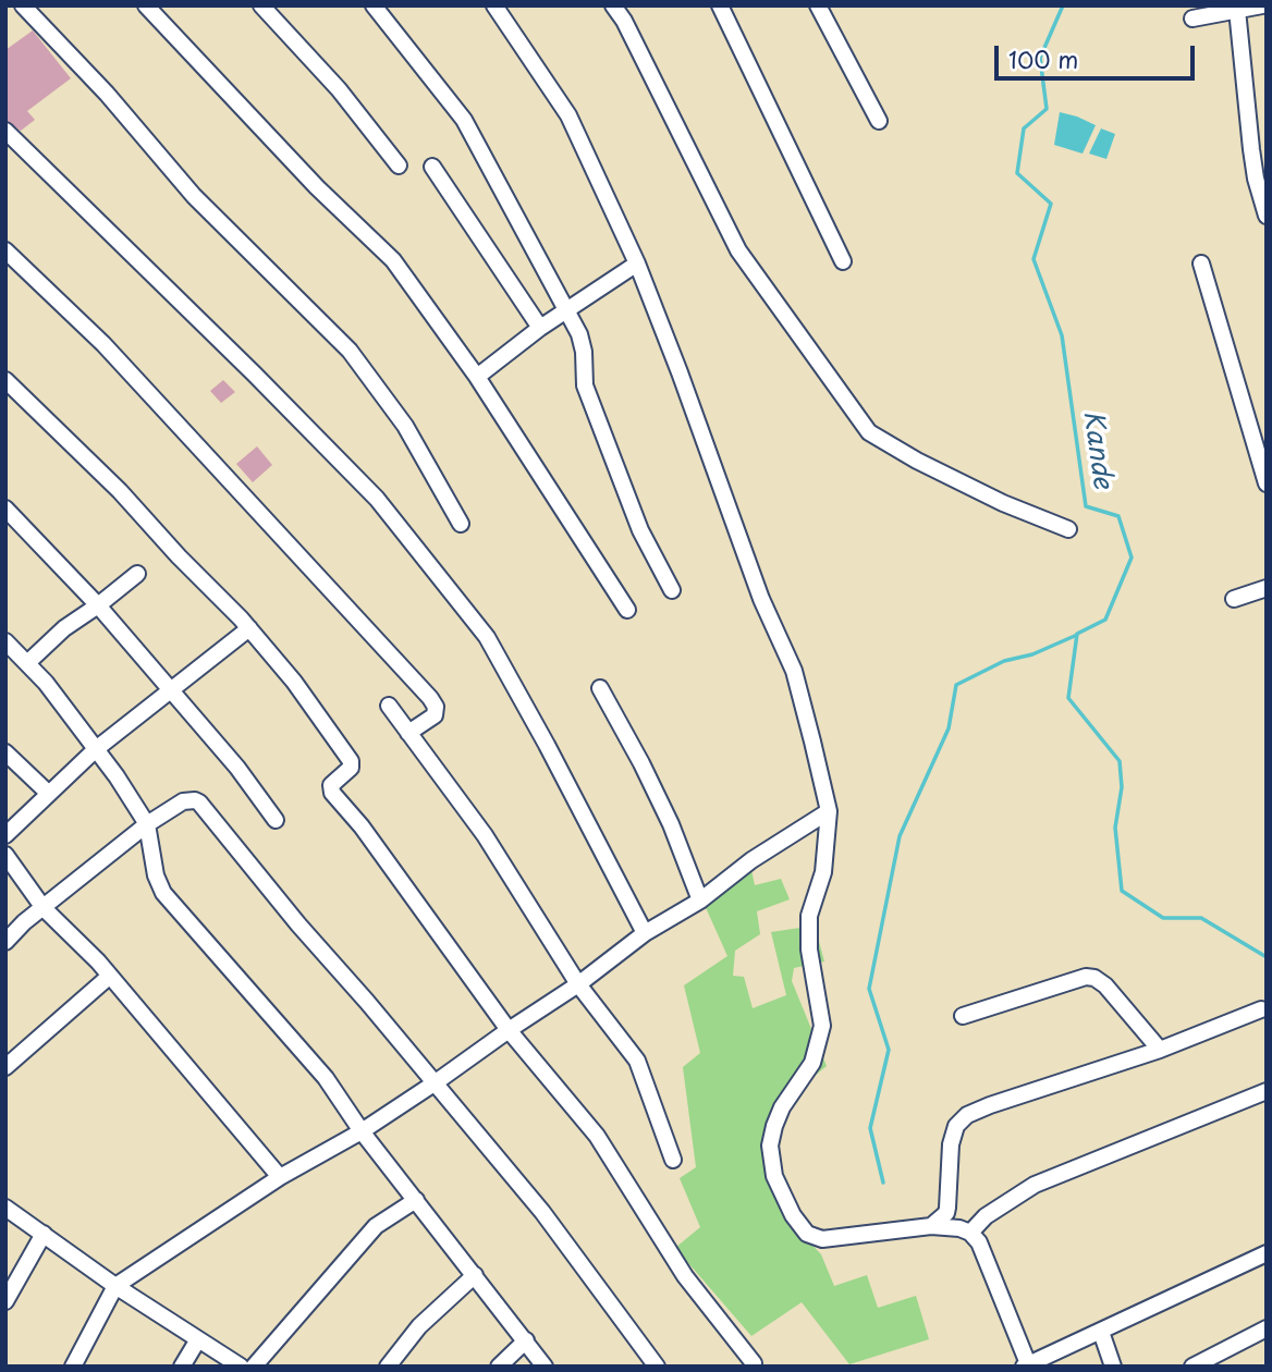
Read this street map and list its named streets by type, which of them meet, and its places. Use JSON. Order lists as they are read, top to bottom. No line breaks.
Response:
{"water":["Kande"],"scale_bar":"100 m"}
